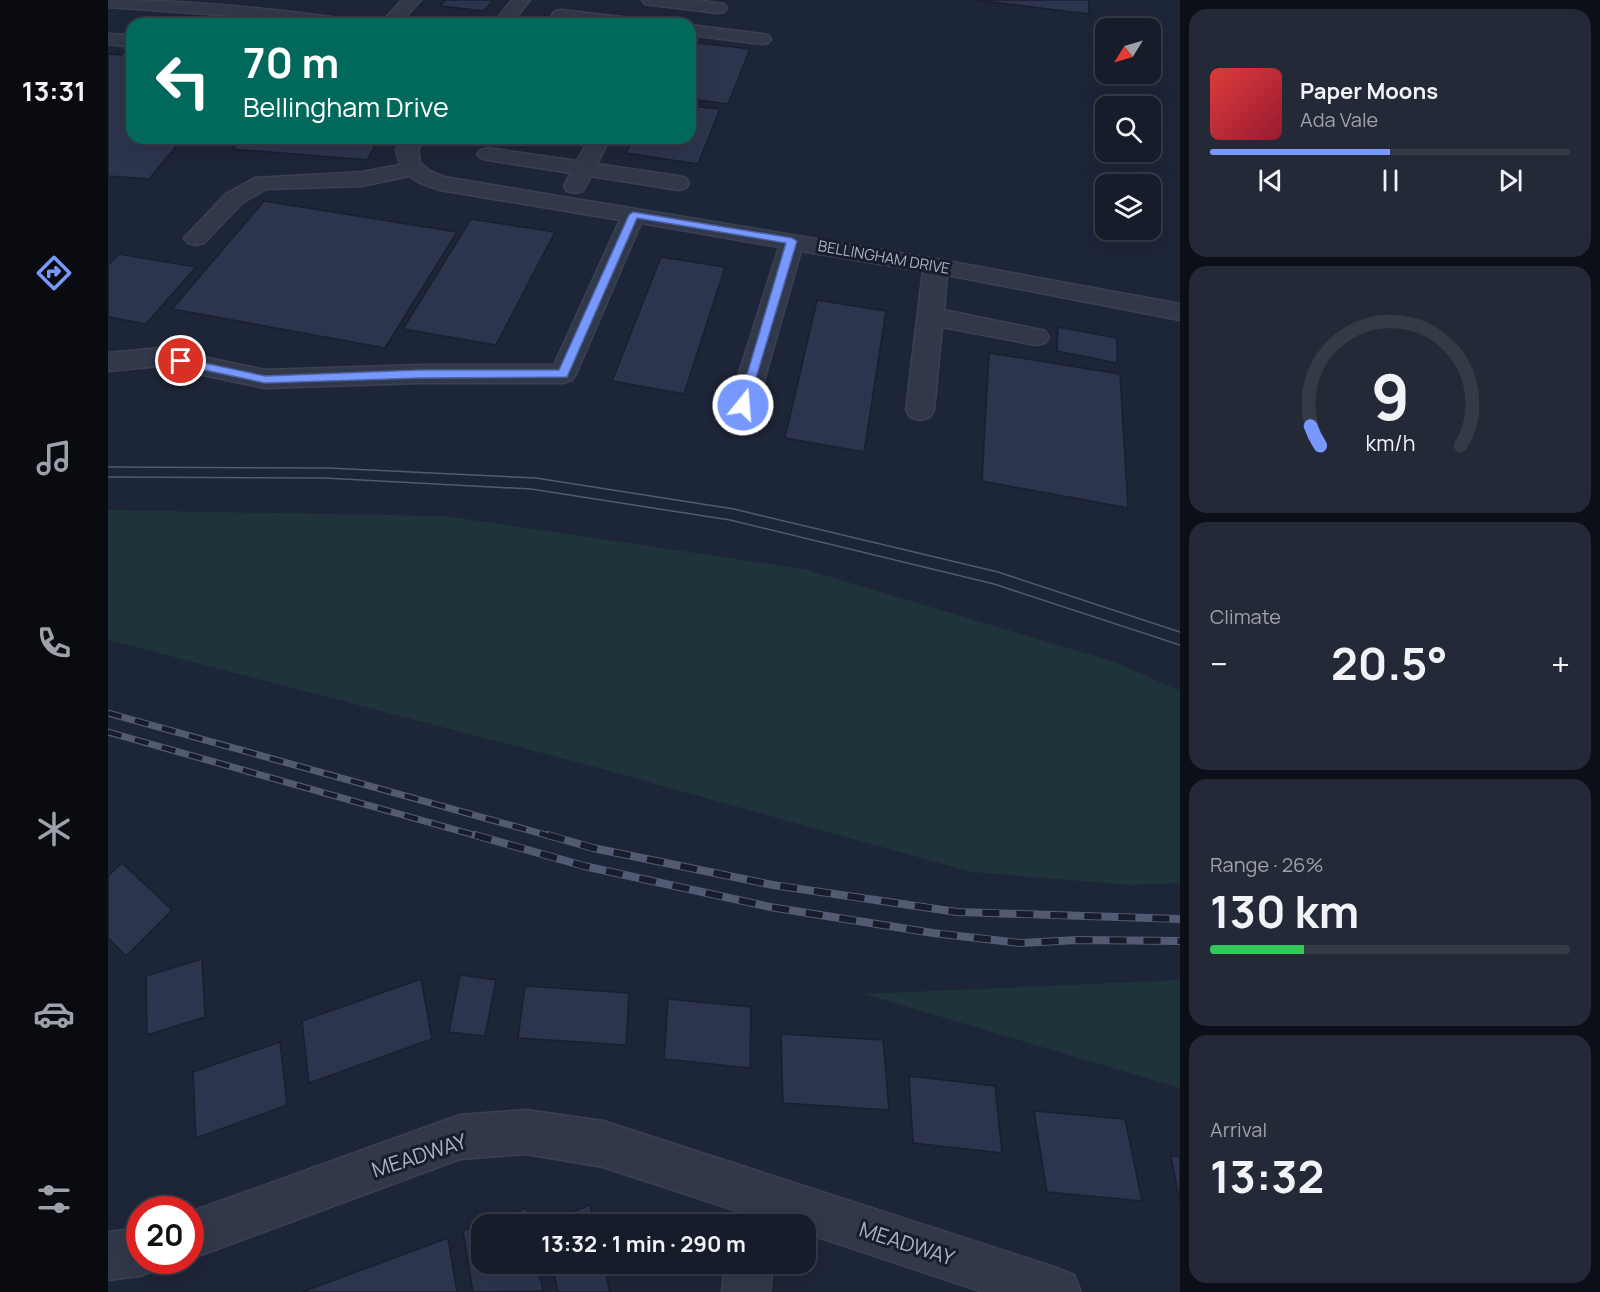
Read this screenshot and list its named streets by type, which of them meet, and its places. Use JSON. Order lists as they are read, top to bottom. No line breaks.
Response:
{"streets":{"street":["BELLINGHAM DRIVE","MEADWAY"]},"north":"bottom left","page":{"tabs":"13:31","turn":["70 m","Bellingham Drive"],"song":["Paper Moons","Ada Vale"],"tile":["Climate",["Range · 26%","130 km"],["Arrival","13:32"]],"heat":["−","20.5°","+"],"limit":"20","trip":"13:32 · 1 min · 290 m","gauge":["9","km/h"]}}
